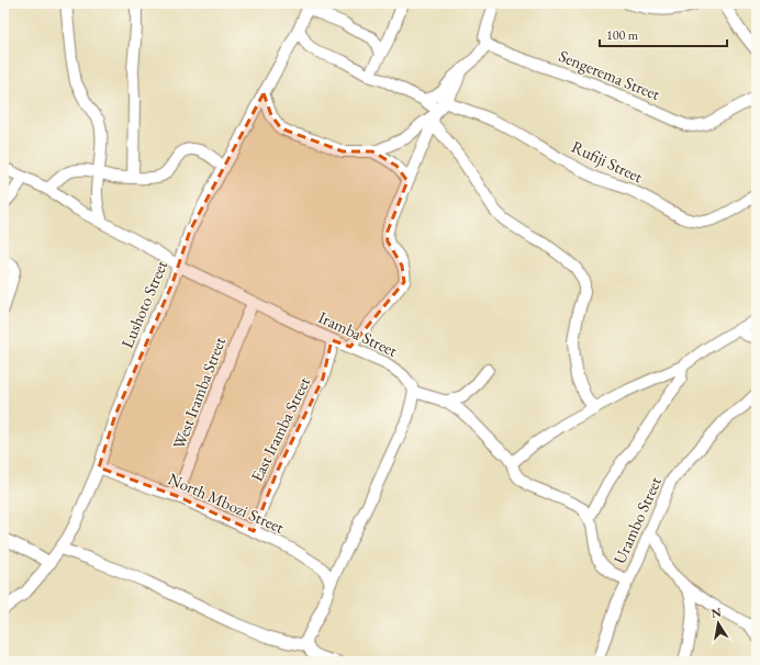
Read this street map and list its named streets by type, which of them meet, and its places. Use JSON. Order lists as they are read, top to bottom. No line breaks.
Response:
{"streets":{"street":["Sengerema Street","Rufiji Street","Lushoto Street","Iramba Street","West Iramba Street","East Iramba Street","North Mbozi Street","Urambo Street"]},"crossings":[["Rufiji Street","Lushoto Street"],["Lushoto Street","Iramba Street"],["Lushoto Street","North Mbozi Street"],["Iramba Street","West Iramba Street"],["Iramba Street","East Iramba Street"],["West Iramba Street","North Mbozi Street"],["East Iramba Street","North Mbozi Street"]],"scale_bar":"100 m","north":"top"}
